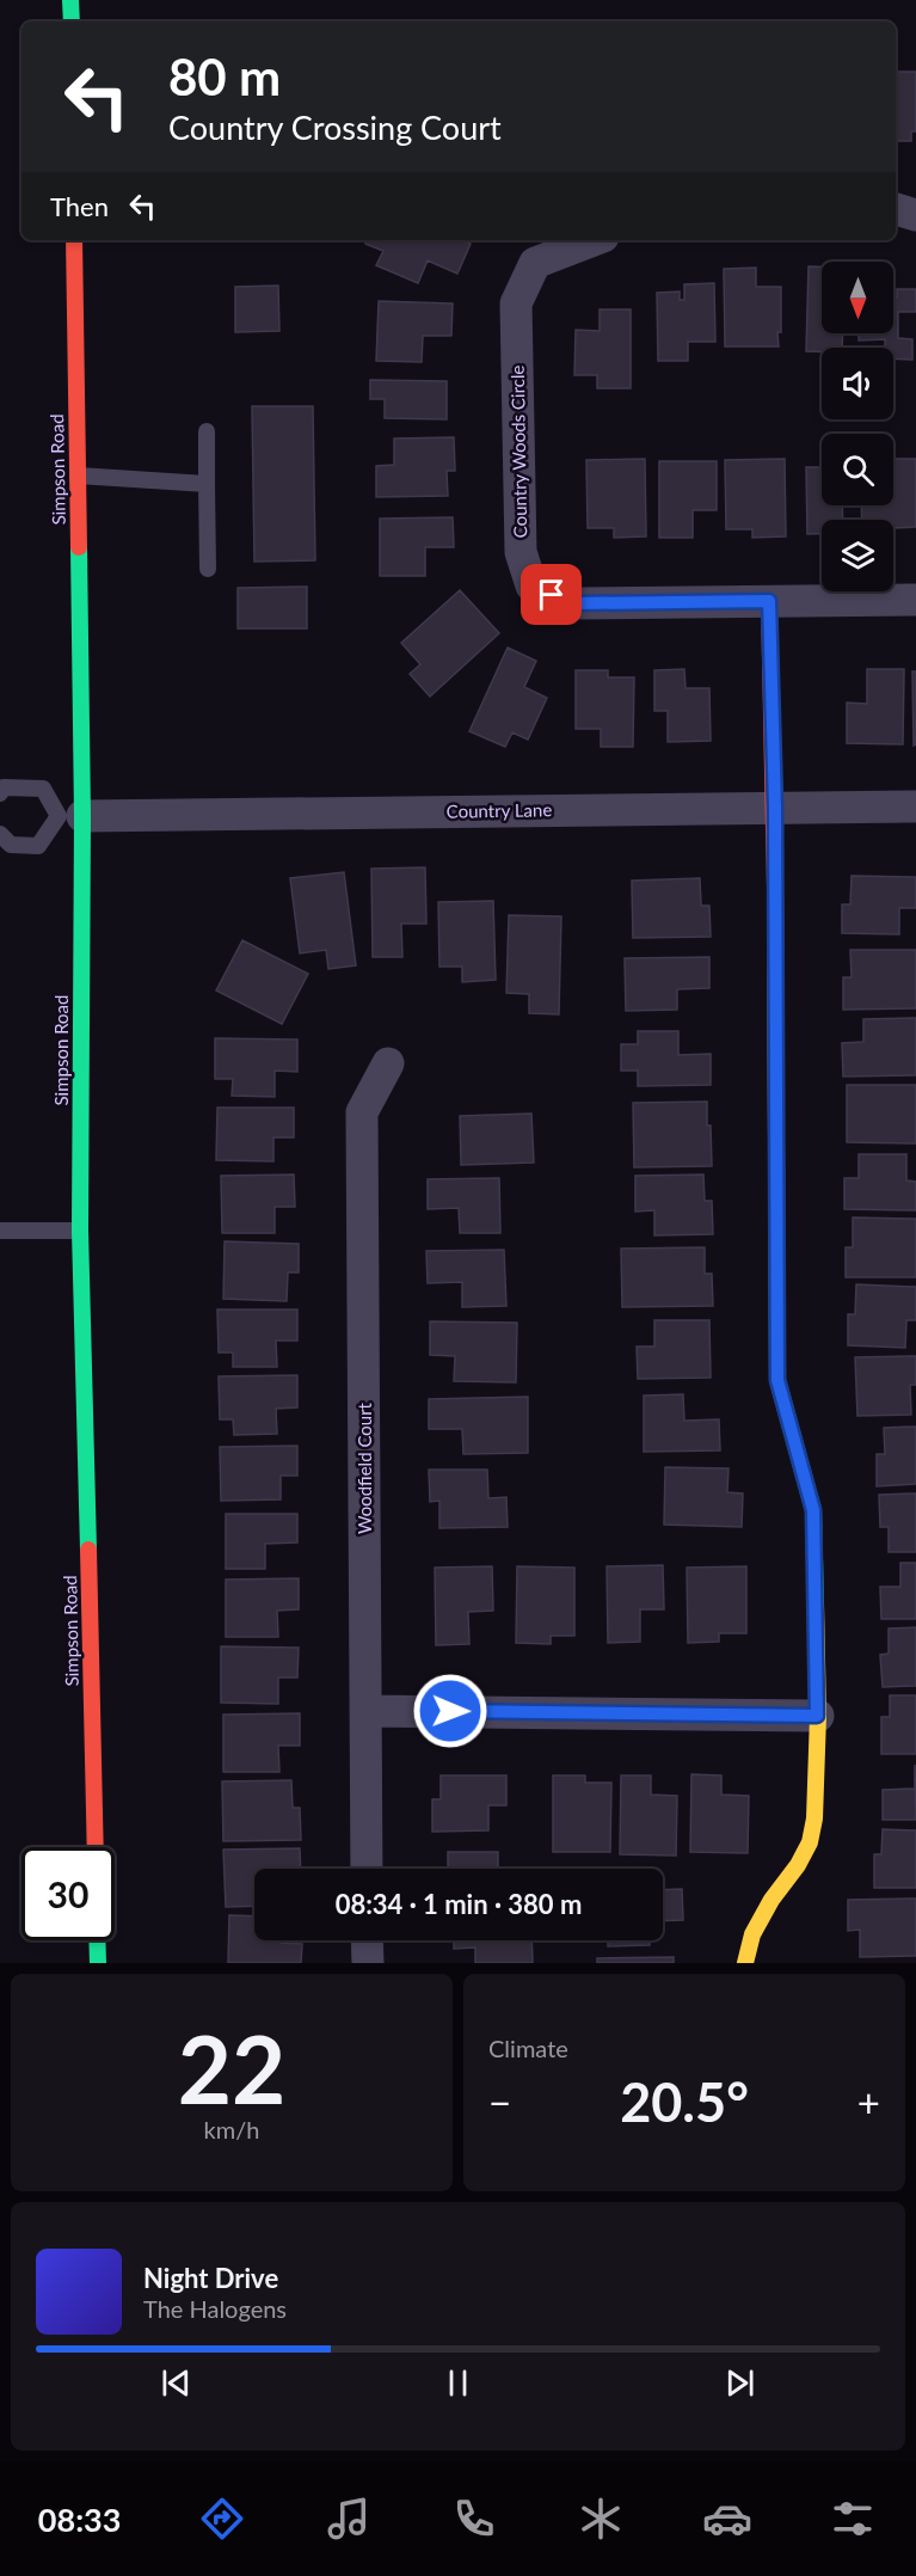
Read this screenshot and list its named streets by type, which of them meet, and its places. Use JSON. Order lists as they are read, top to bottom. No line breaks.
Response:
{"streets":{"main road":["Simpson Road"],"street":["Country Woods Circle","Country Lane","Woodfield Court"]},"crossings":[["Simpson Road","Country Lane"]],"north":"bottom","page":{"turn":["80 m","Country Crossing Court"],"then":"Then","limit":"30","trip":"08:34 · 1 min · 380 m","tile":[["22","km/h"],"Climate"],"heat":["−","20.5°","+"],"song":["Night Drive","The Halogens"],"tabs":"08:33"}}
